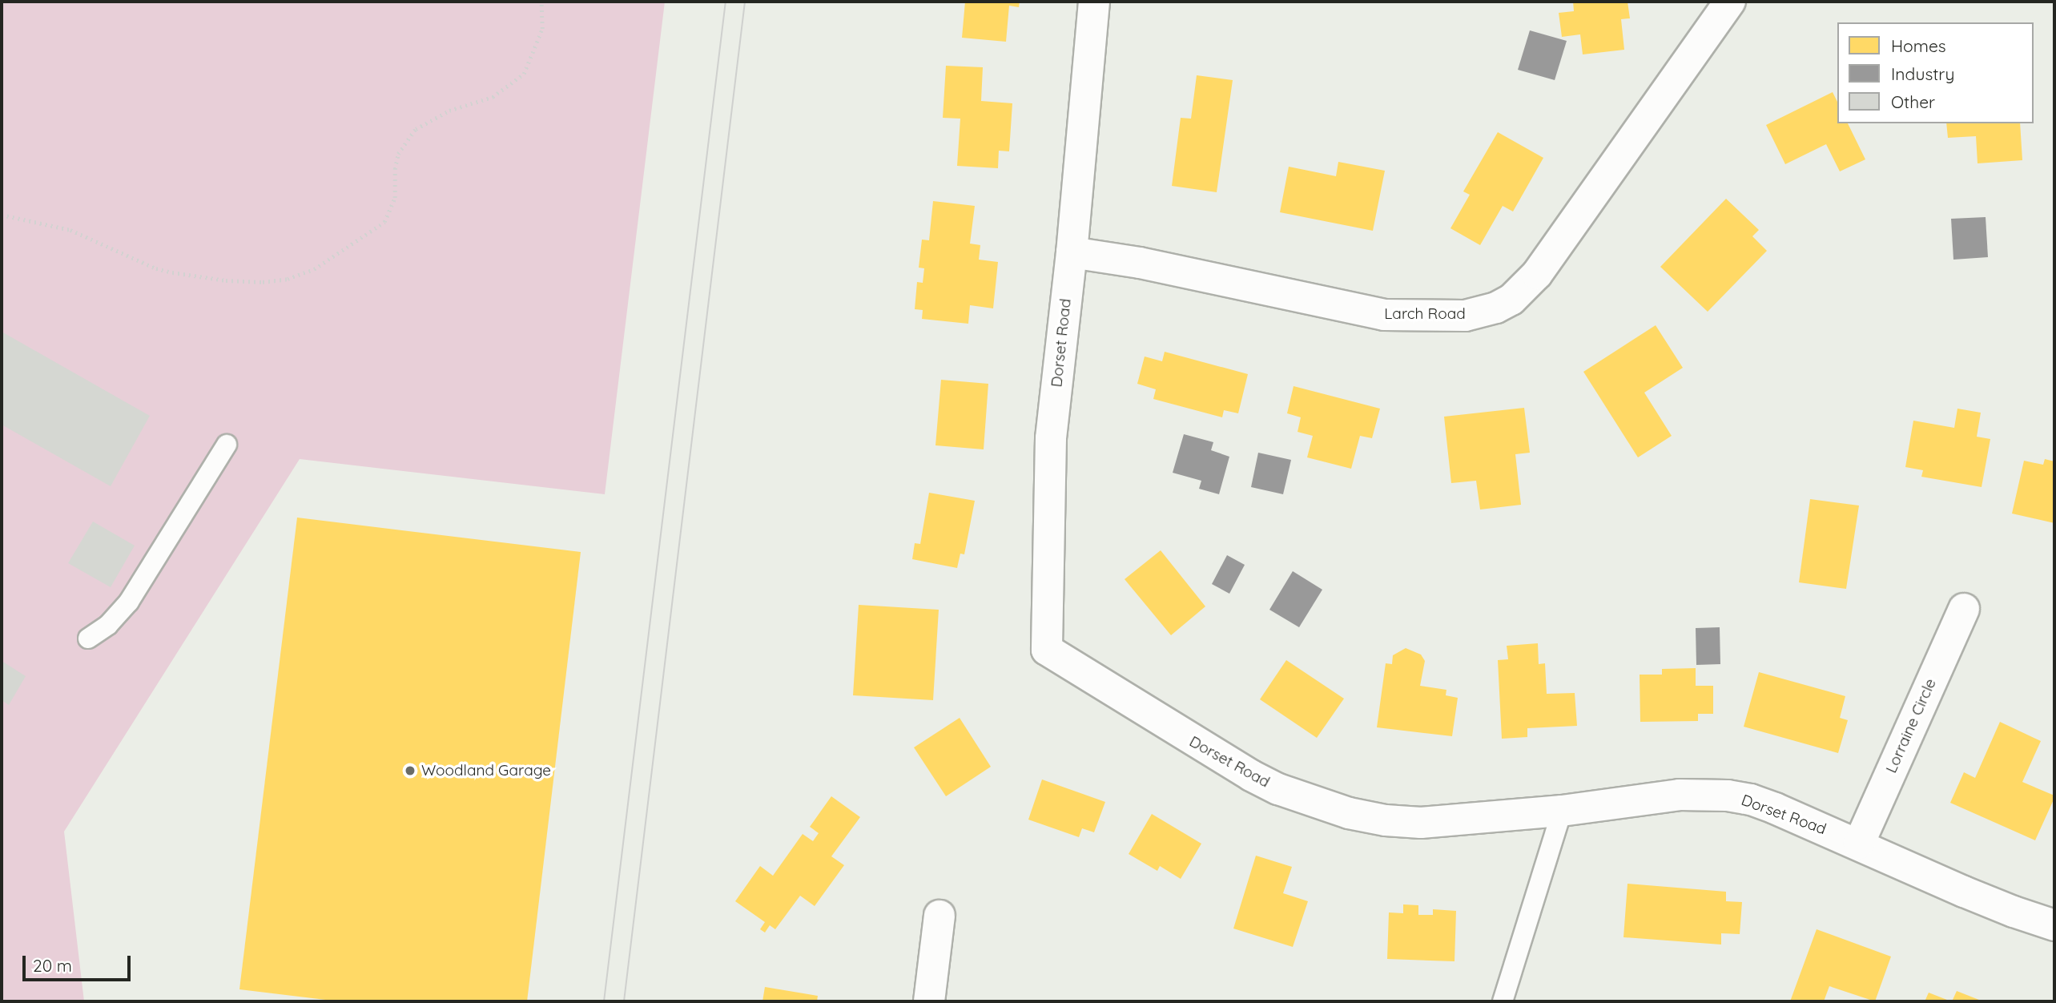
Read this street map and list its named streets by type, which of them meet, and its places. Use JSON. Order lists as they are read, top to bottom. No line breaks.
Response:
{"streets":{"street":["Larch Road","Dorset Road","Lorraine Circle"]},"crossings":[["Larch Road","Dorset Road"],["Dorset Road","Lorraine Circle"]],"places":["Woodland Garage"],"legend":["Homes","Industry","Other"],"scale_bar":"20 m"}
